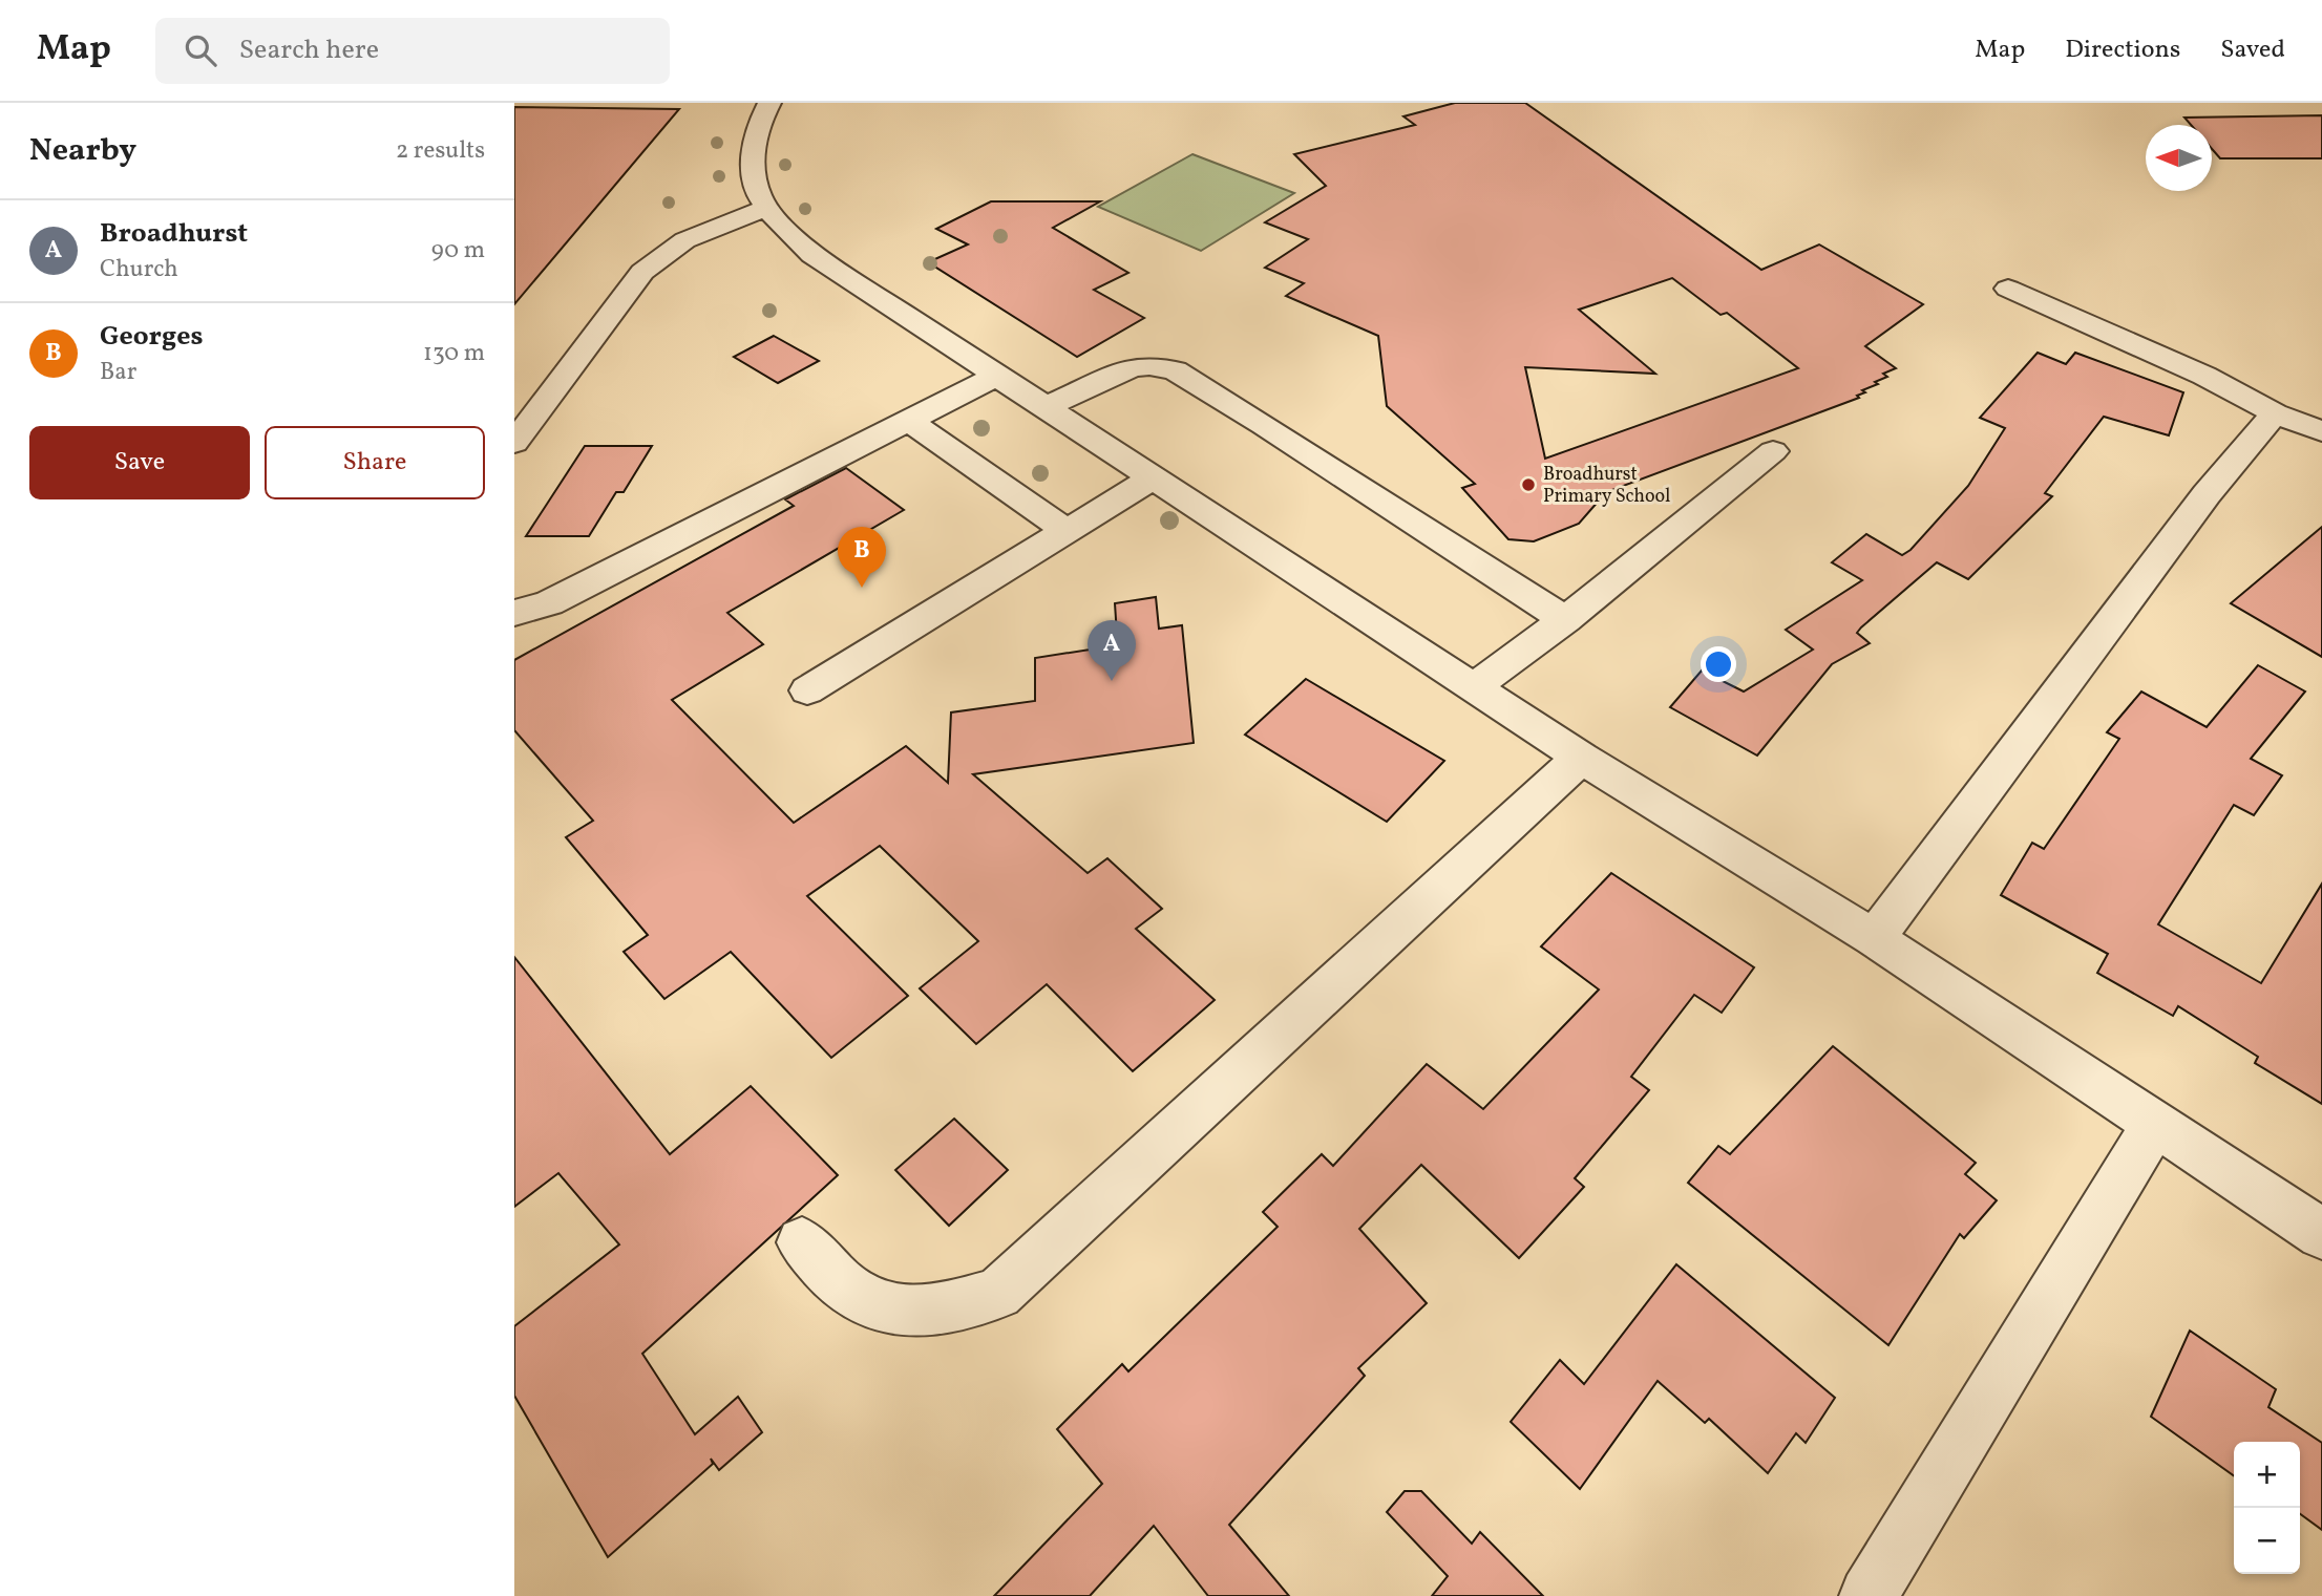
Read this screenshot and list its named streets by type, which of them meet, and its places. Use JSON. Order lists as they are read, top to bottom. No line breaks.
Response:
{"places":["Broadhurst Primary School"],"north":"left","page":{"header":"Map","search":"Search here","nav":["Map","Directions","Saved"],"heading":["Nearby","2 results"],"list":[{"mark":"A","name":"Broadhurst","note":"Church","value":"90 m"},{"mark":"B","name":"Georges","note":"Bar","value":"130 m"}],"buttons":["Save","Share"],"pins":["B","A"],"map_buttons":["+","−"]}}
